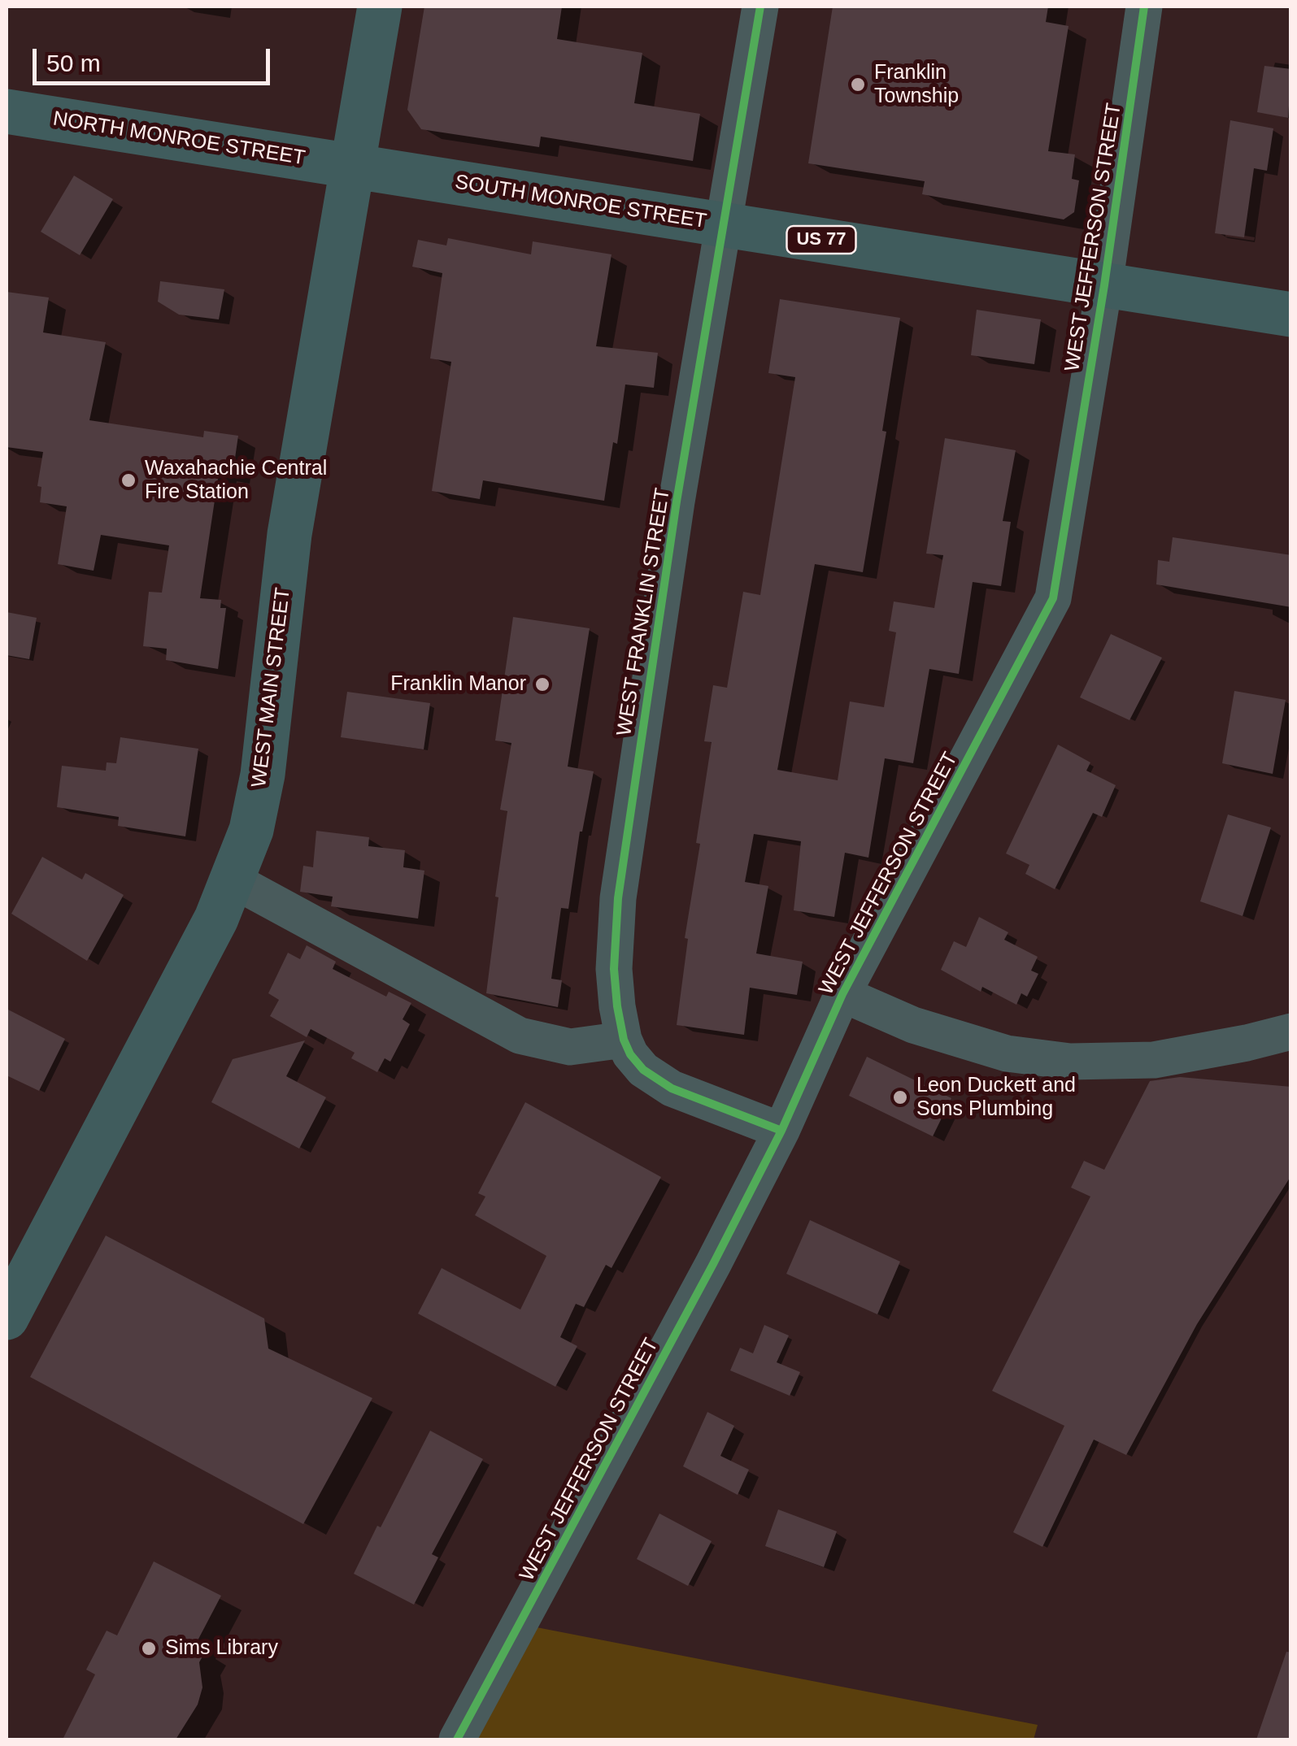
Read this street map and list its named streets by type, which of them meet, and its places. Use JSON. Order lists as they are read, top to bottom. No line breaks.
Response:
{"streets":{"main road":["NORTH MONROE STREET","SOUTH MONROE STREET","US 77","WEST MAIN STREET"],"street":["WEST JEFFERSON STREET","WEST FRANKLIN STREET"]},"crossings":[["NORTH MONROE STREET","SOUTH MONROE STREET"],["NORTH MONROE STREET","WEST MAIN STREET"],["SOUTH MONROE STREET","WEST JEFFERSON STREET"],["SOUTH MONROE STREET","WEST FRANKLIN STREET"],["SOUTH MONROE STREET","WEST MAIN STREET"],["WEST JEFFERSON STREET","WEST FRANKLIN STREET"]],"places":["Franklin Township","Waxahachie Central Fire Station","Franklin Manor","Leon Duckett and Sons Plumbing","Sims Library"],"scale_bar":"50 m"}
